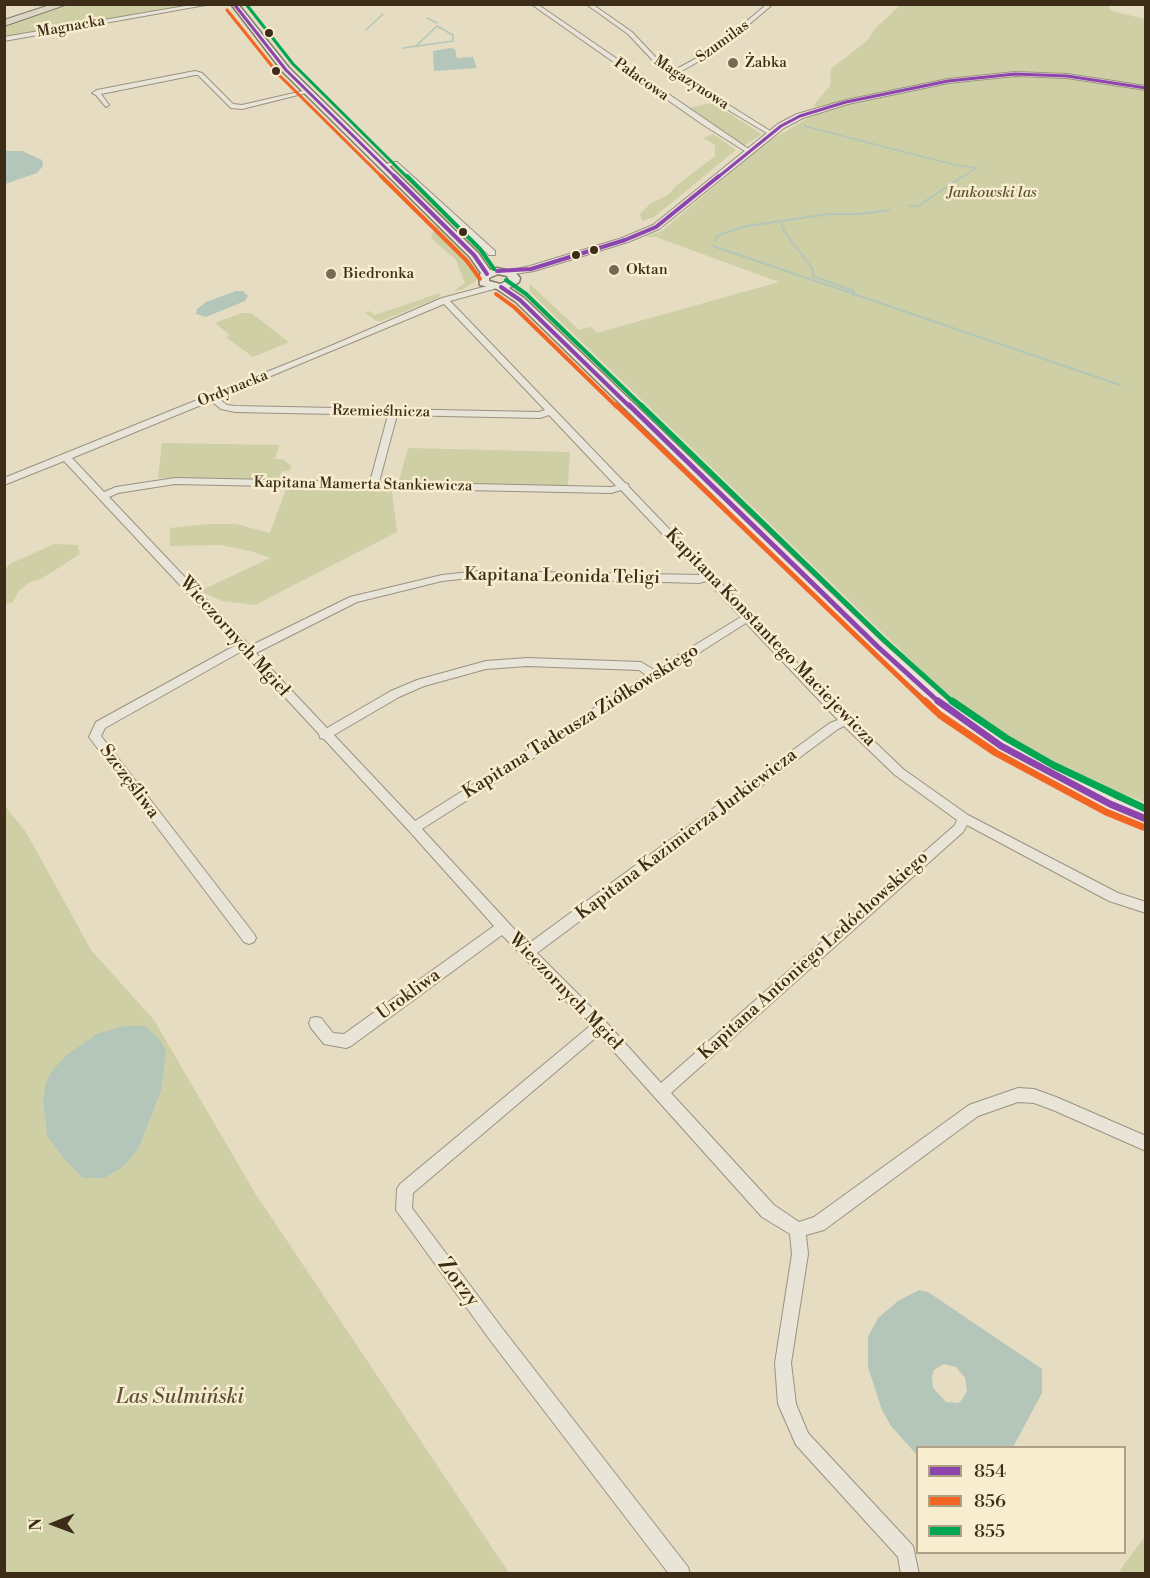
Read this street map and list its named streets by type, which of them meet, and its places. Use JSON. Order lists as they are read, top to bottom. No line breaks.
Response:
{"streets":{"street":["Magnacka","Szumilas","Pałacowa","Magazynowa","Ordynacka","Rzemieślnicza","Kapitana Mamerta Stankiewicza","Kapitana Leonida Teligi","Wieczornych Mgieł","Kapitana Konstantego Maciejewicza","Kapitana Tadeusza Ziółkowskiego","Szczęśliwa","Kapitana Kazimierza Jurkiewicza","Kapitana Antoniego Ledóchowskiego","Urokliwa","Zorzy"]},"crossings":[["Szumilas","Magazynowa"],["Ordynacka","Rzemieślnicza"],["Ordynacka","Wieczornych Mgieł"],["Ordynacka","Kapitana Konstantego Maciejewicza"],["Rzemieślnicza","Kapitana Konstantego Maciejewicza"],["Kapitana Mamerta Stankiewicza","Wieczornych Mgieł"],["Kapitana Mamerta Stankiewicza","Kapitana Konstantego Maciejewicza"],["Kapitana Leonida Teligi","Wieczornych Mgieł"],["Kapitana Leonida Teligi","Kapitana Konstantego Maciejewicza"],["Kapitana Leonida Teligi","Szczęśliwa"],["Wieczornych Mgieł","Kapitana Tadeusza Ziółkowskiego"],["Wieczornych Mgieł","Szczęśliwa"],["Wieczornych Mgieł","Kapitana Kazimierza Jurkiewicza"],["Wieczornych Mgieł","Kapitana Antoniego Ledóchowskiego"],["Wieczornych Mgieł","Urokliwa"],["Wieczornych Mgieł","Zorzy"],["Kapitana Konstantego Maciejewicza","Kapitana Tadeusza Ziółkowskiego"],["Kapitana Konstantego Maciejewicza","Kapitana Kazimierza Jurkiewicza"],["Kapitana Konstantego Maciejewicza","Kapitana Antoniego Ledóchowskiego"]],"parks":["Jankowski las","Las Sulmiński"],"places":["Żabka","Oktan","Biedronka"],"lines":["transit line 854","transit line 855","transit line 856"],"legend":["854","856","855"],"north":"left"}
